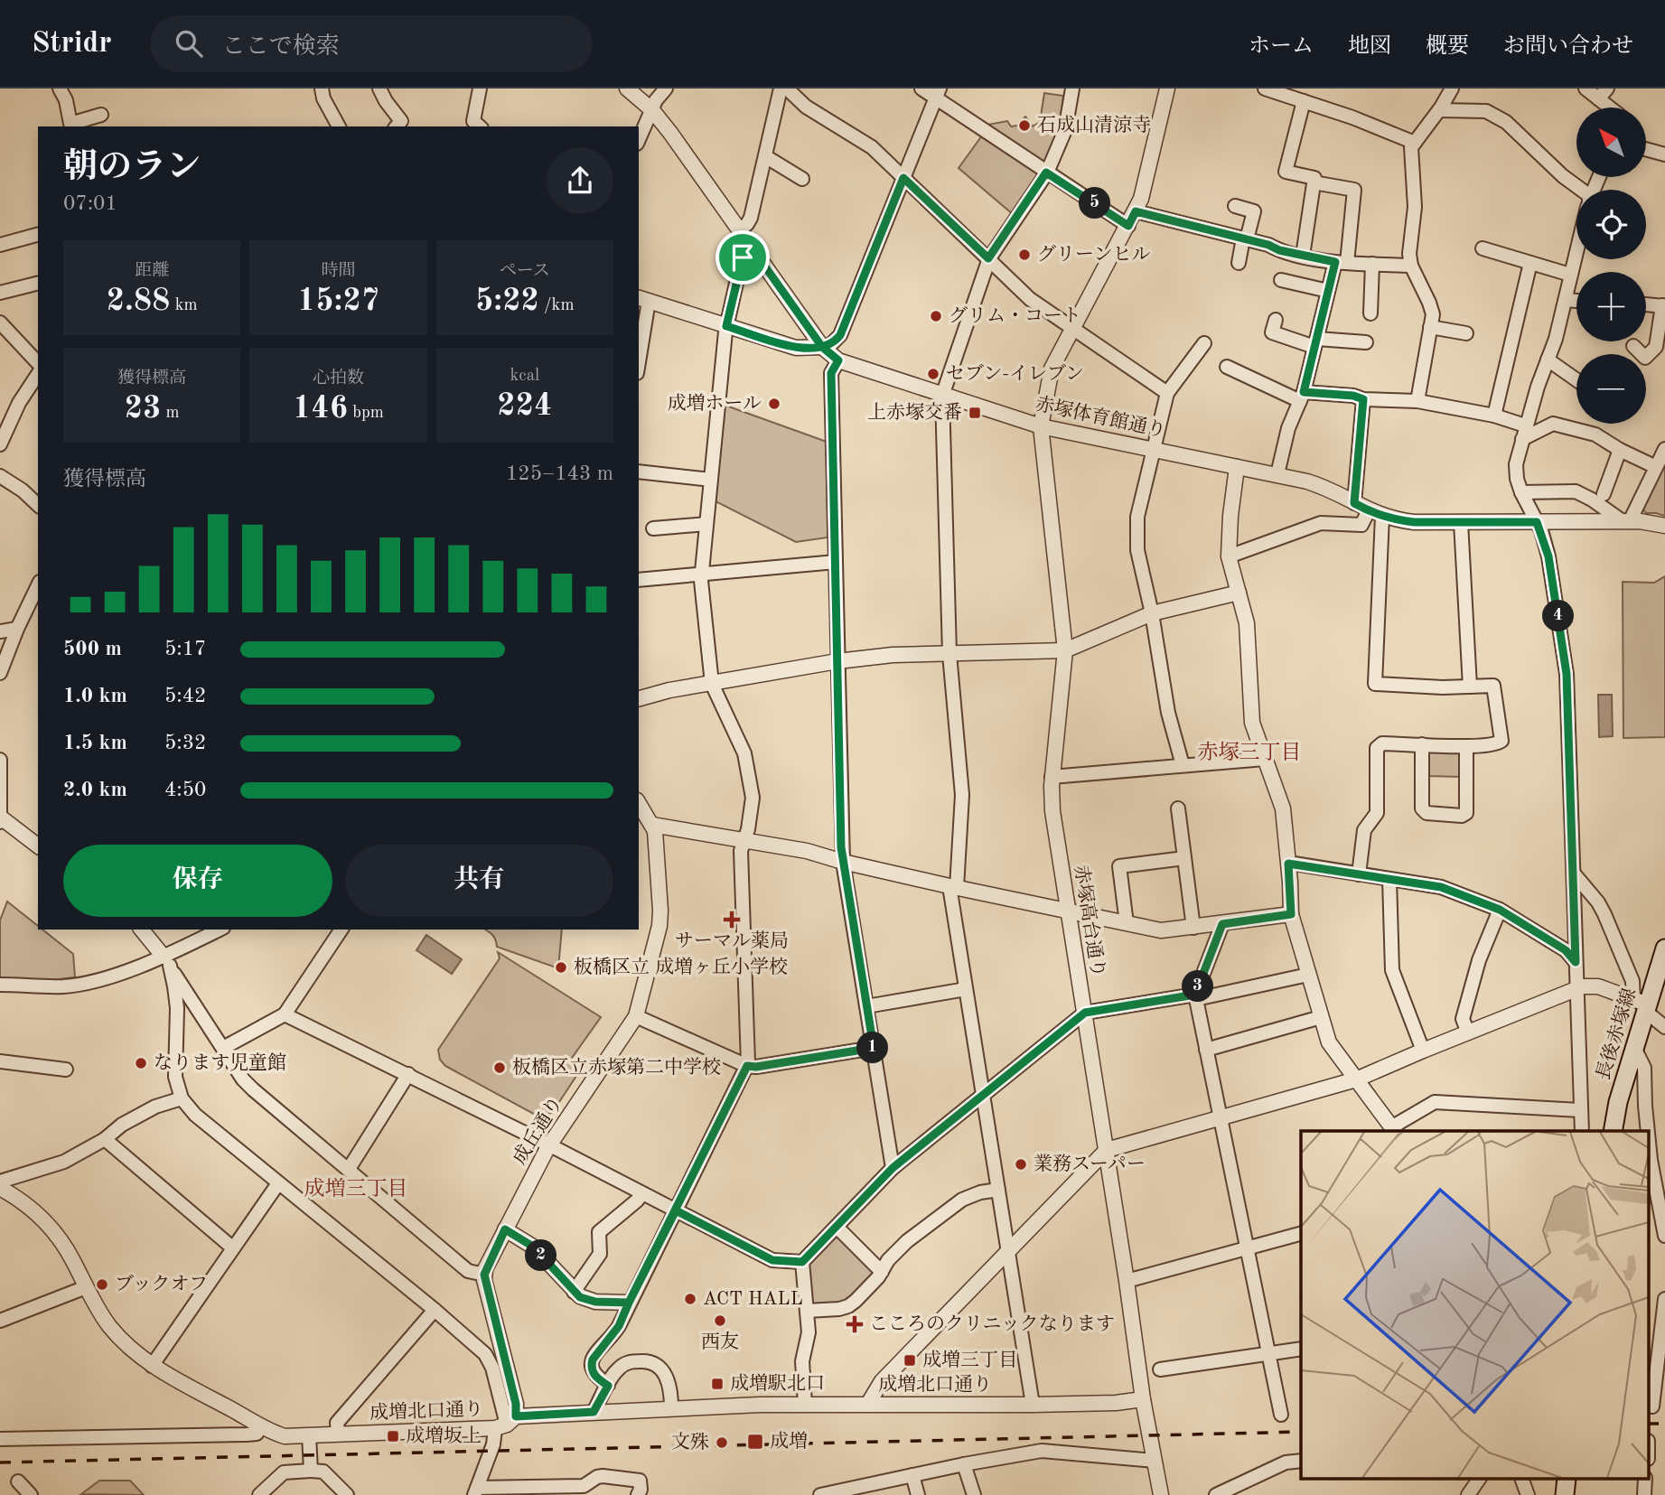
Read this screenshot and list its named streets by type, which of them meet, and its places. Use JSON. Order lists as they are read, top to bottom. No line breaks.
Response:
{"streets":{"main road":["長後赤塚線"],"street":["赤塚体育館通り","赤塚高台通り","成丘通り","成増北口通り"]},"crossings":[["赤塚体育館通り","赤塚高台通り"],["赤塚高台通り","成増北口通り"]],"districts":["赤塚三丁目","成増三丁目"],"places":{"other":["石成山清涼寺","グリーンヒル","グリム・コート","セブン-イレブン","成増ホール","板橋区立 成増ヶ丘小学校","なります児童館","板橋区立赤塚第二中学校","業務スーパー","ブックオフ","ACT HALL","西友","文殊"],"transit":["上赤塚交番","成増三丁目","成増駅北口","成増坂上","成増"],"health":["サーマル薬局","こころのクリニックなります"]},"north":"top left","page":{"header":"Stridr","search":"ここで検索","nav":["ホーム","地図","概要","お問い合わせ"],"map_buttons":["+","−"],"heading":["朝のラン","07:01"],"pins":["5","4","3","1","2"],"stats":[["距離","2.88 km"],["時間","15:27"],["ペース","5:22 /km"],["獲得標高","23 m"],["心拍数","146 bpm"],["kcal","224"]],"chart":["獲得標高","125–143 m"],"list":[{"name":"500 m","note":"5:17"},{"name":"1.0 km","note":"5:42"},{"name":"1.5 km","note":"5:32"},{"name":"2.0 km","note":"4:50"}],"buttons":["保存","共有"]}}
